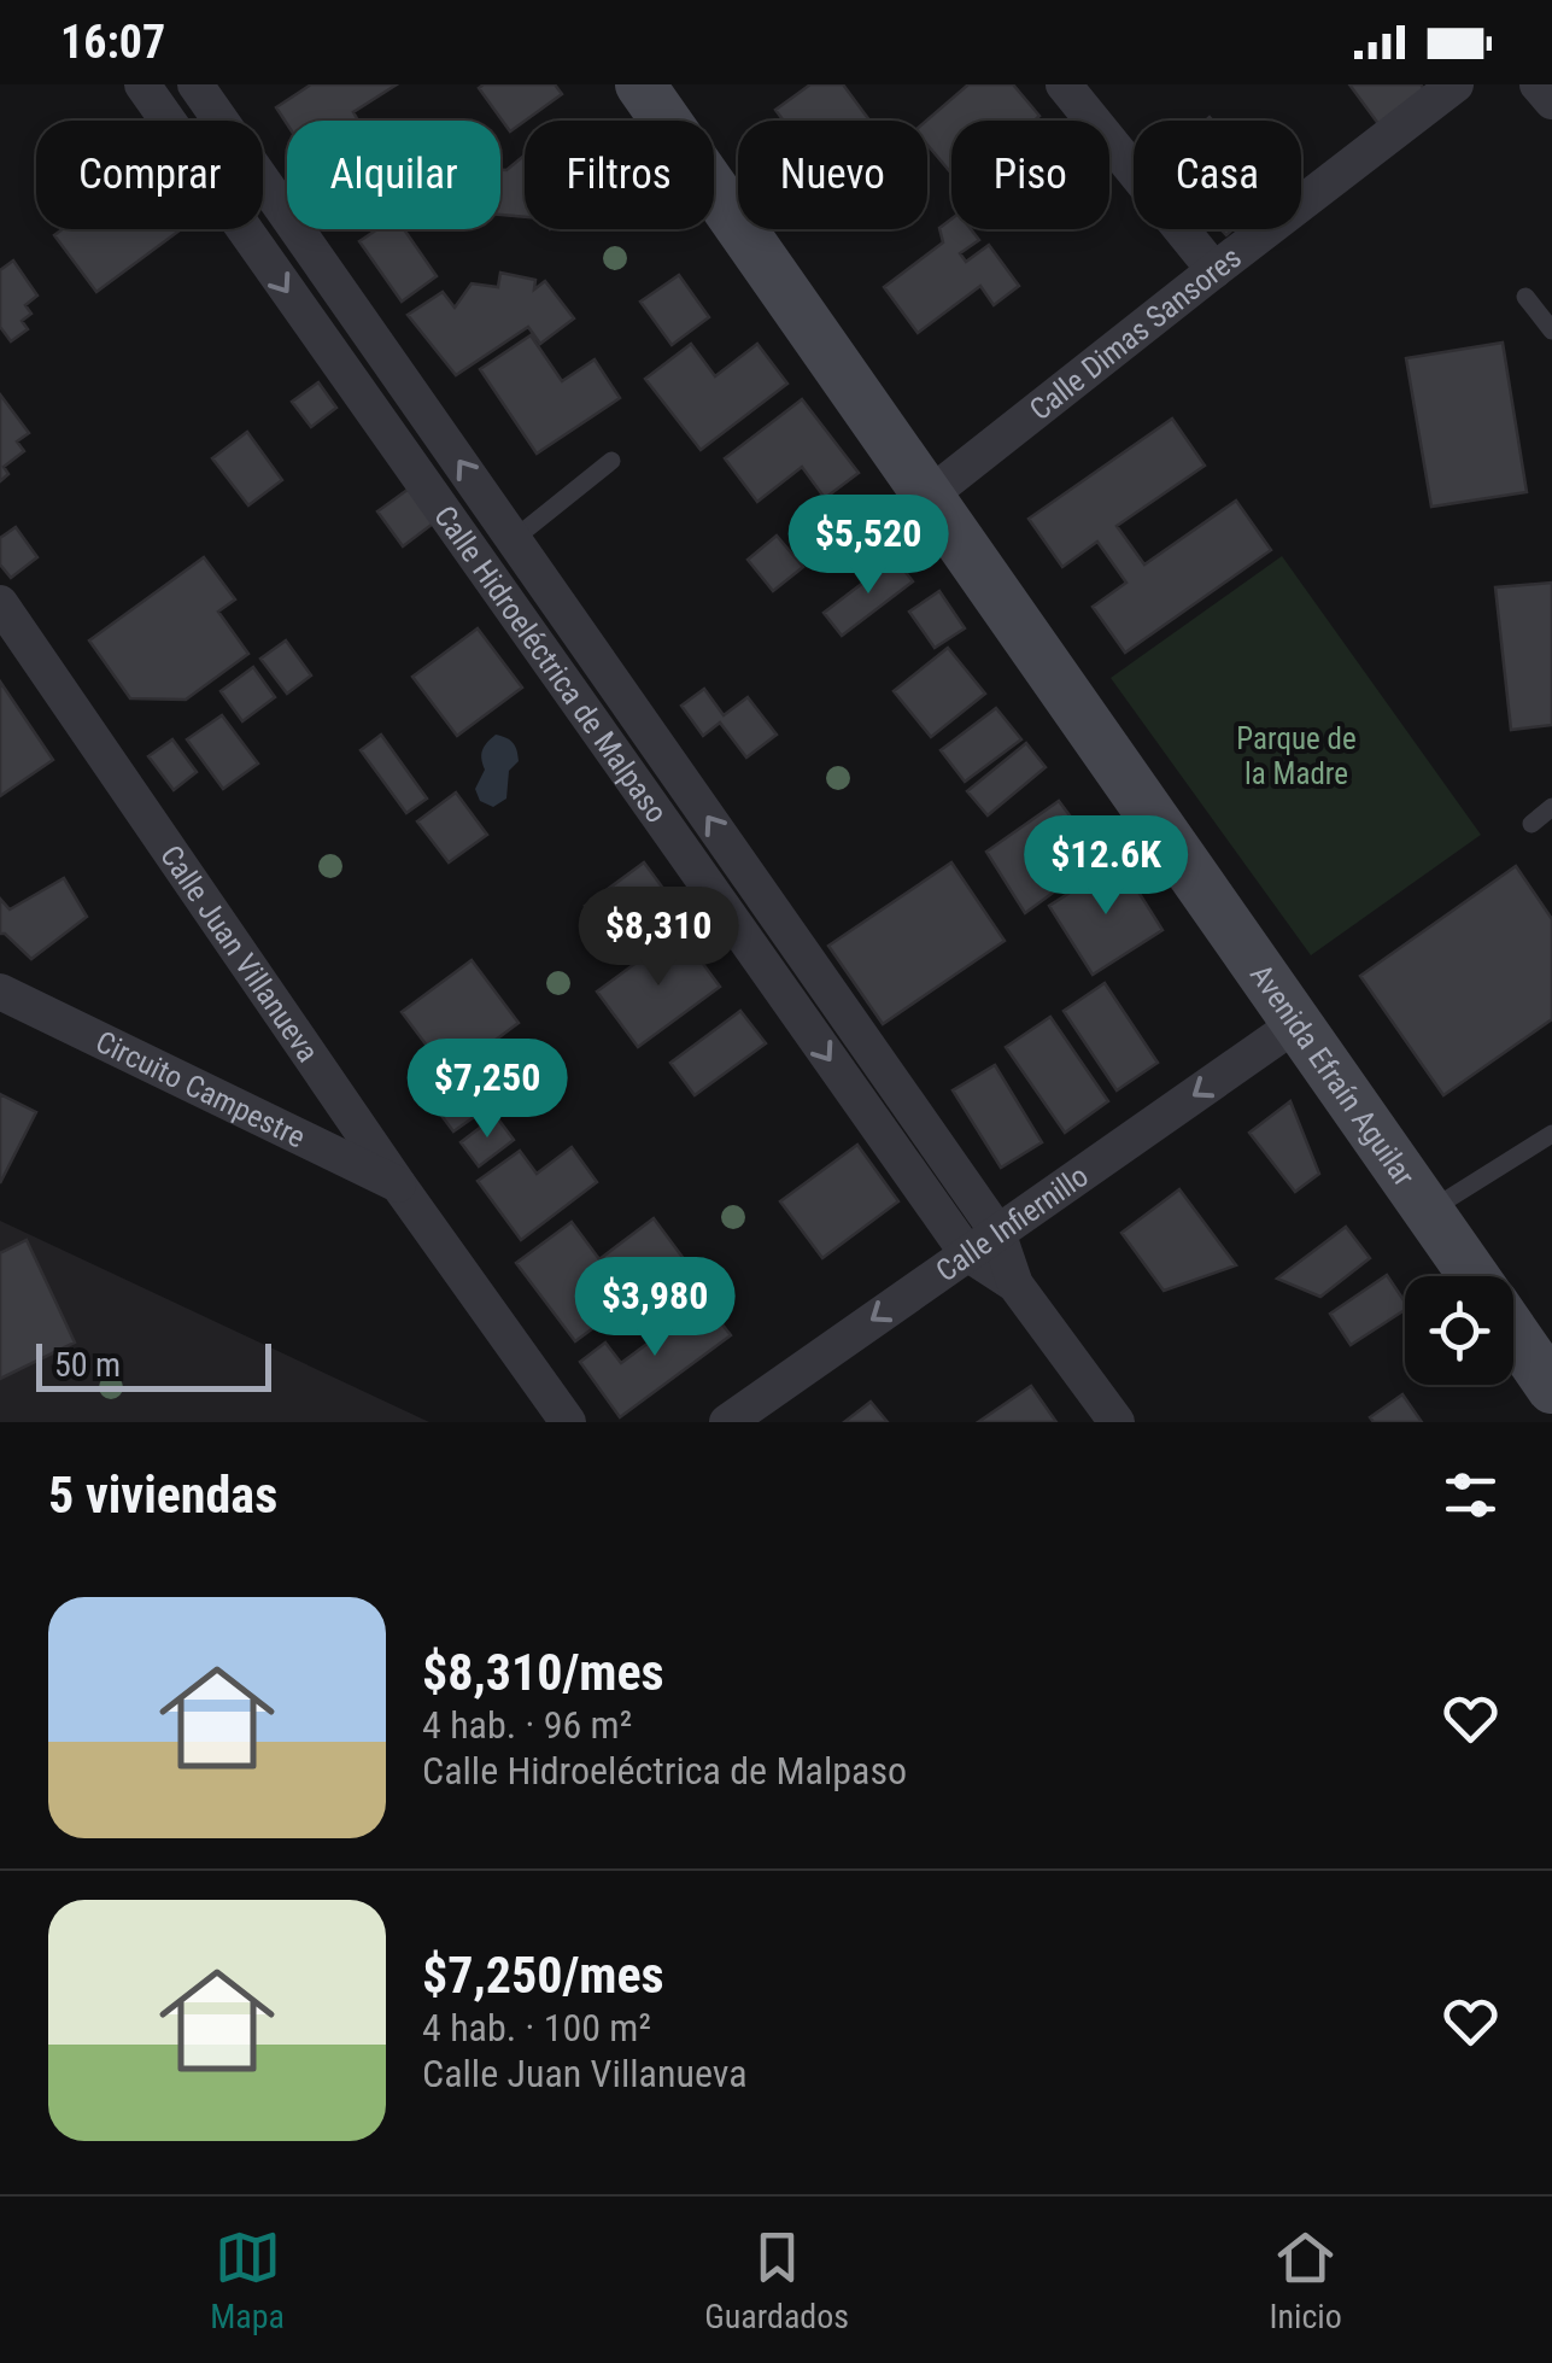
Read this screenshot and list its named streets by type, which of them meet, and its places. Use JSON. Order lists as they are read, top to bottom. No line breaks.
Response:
{"streets":{"main road":["Avenida Efraín Aguilar"],"street":["Calle Dimas Sansores","Calle Hidroeléctrica de Malpaso","Calle Juan Villanueva","Circuito Campestre","Calle Infiernillo"]},"crossings":[["Calle Dimas Sansores","Avenida Efraín Aguilar"],["Calle Hidroeléctrica de Malpaso","Calle Infiernillo"],["Calle Juan Villanueva","Circuito Campestre"],["Avenida Efraín Aguilar","Calle Infiernillo"]],"one_way":["Calle Infiernillo"],"parks":["Parque de la Madre"],"scale_bar":"50 m","page":{"status":"16:07","chip":["Comprar","Alquilar","Filtros","Nuevo","Piso","Casa"],"price":["$5,520","$12.6K","$8,310","$7,250","$3,980"],"scale":"50 m","heading":"5 viviendas","list":[{"name":"$8,310/mes","note":"4 hab. · 96 m² · Calle Hidroeléctrica de Malpaso"},{"name":"$7,250/mes","note":"4 hab. · 100 m² · Calle Juan Villanueva"}],"tabs":["Mapa","Guardados","Inicio"]}}
